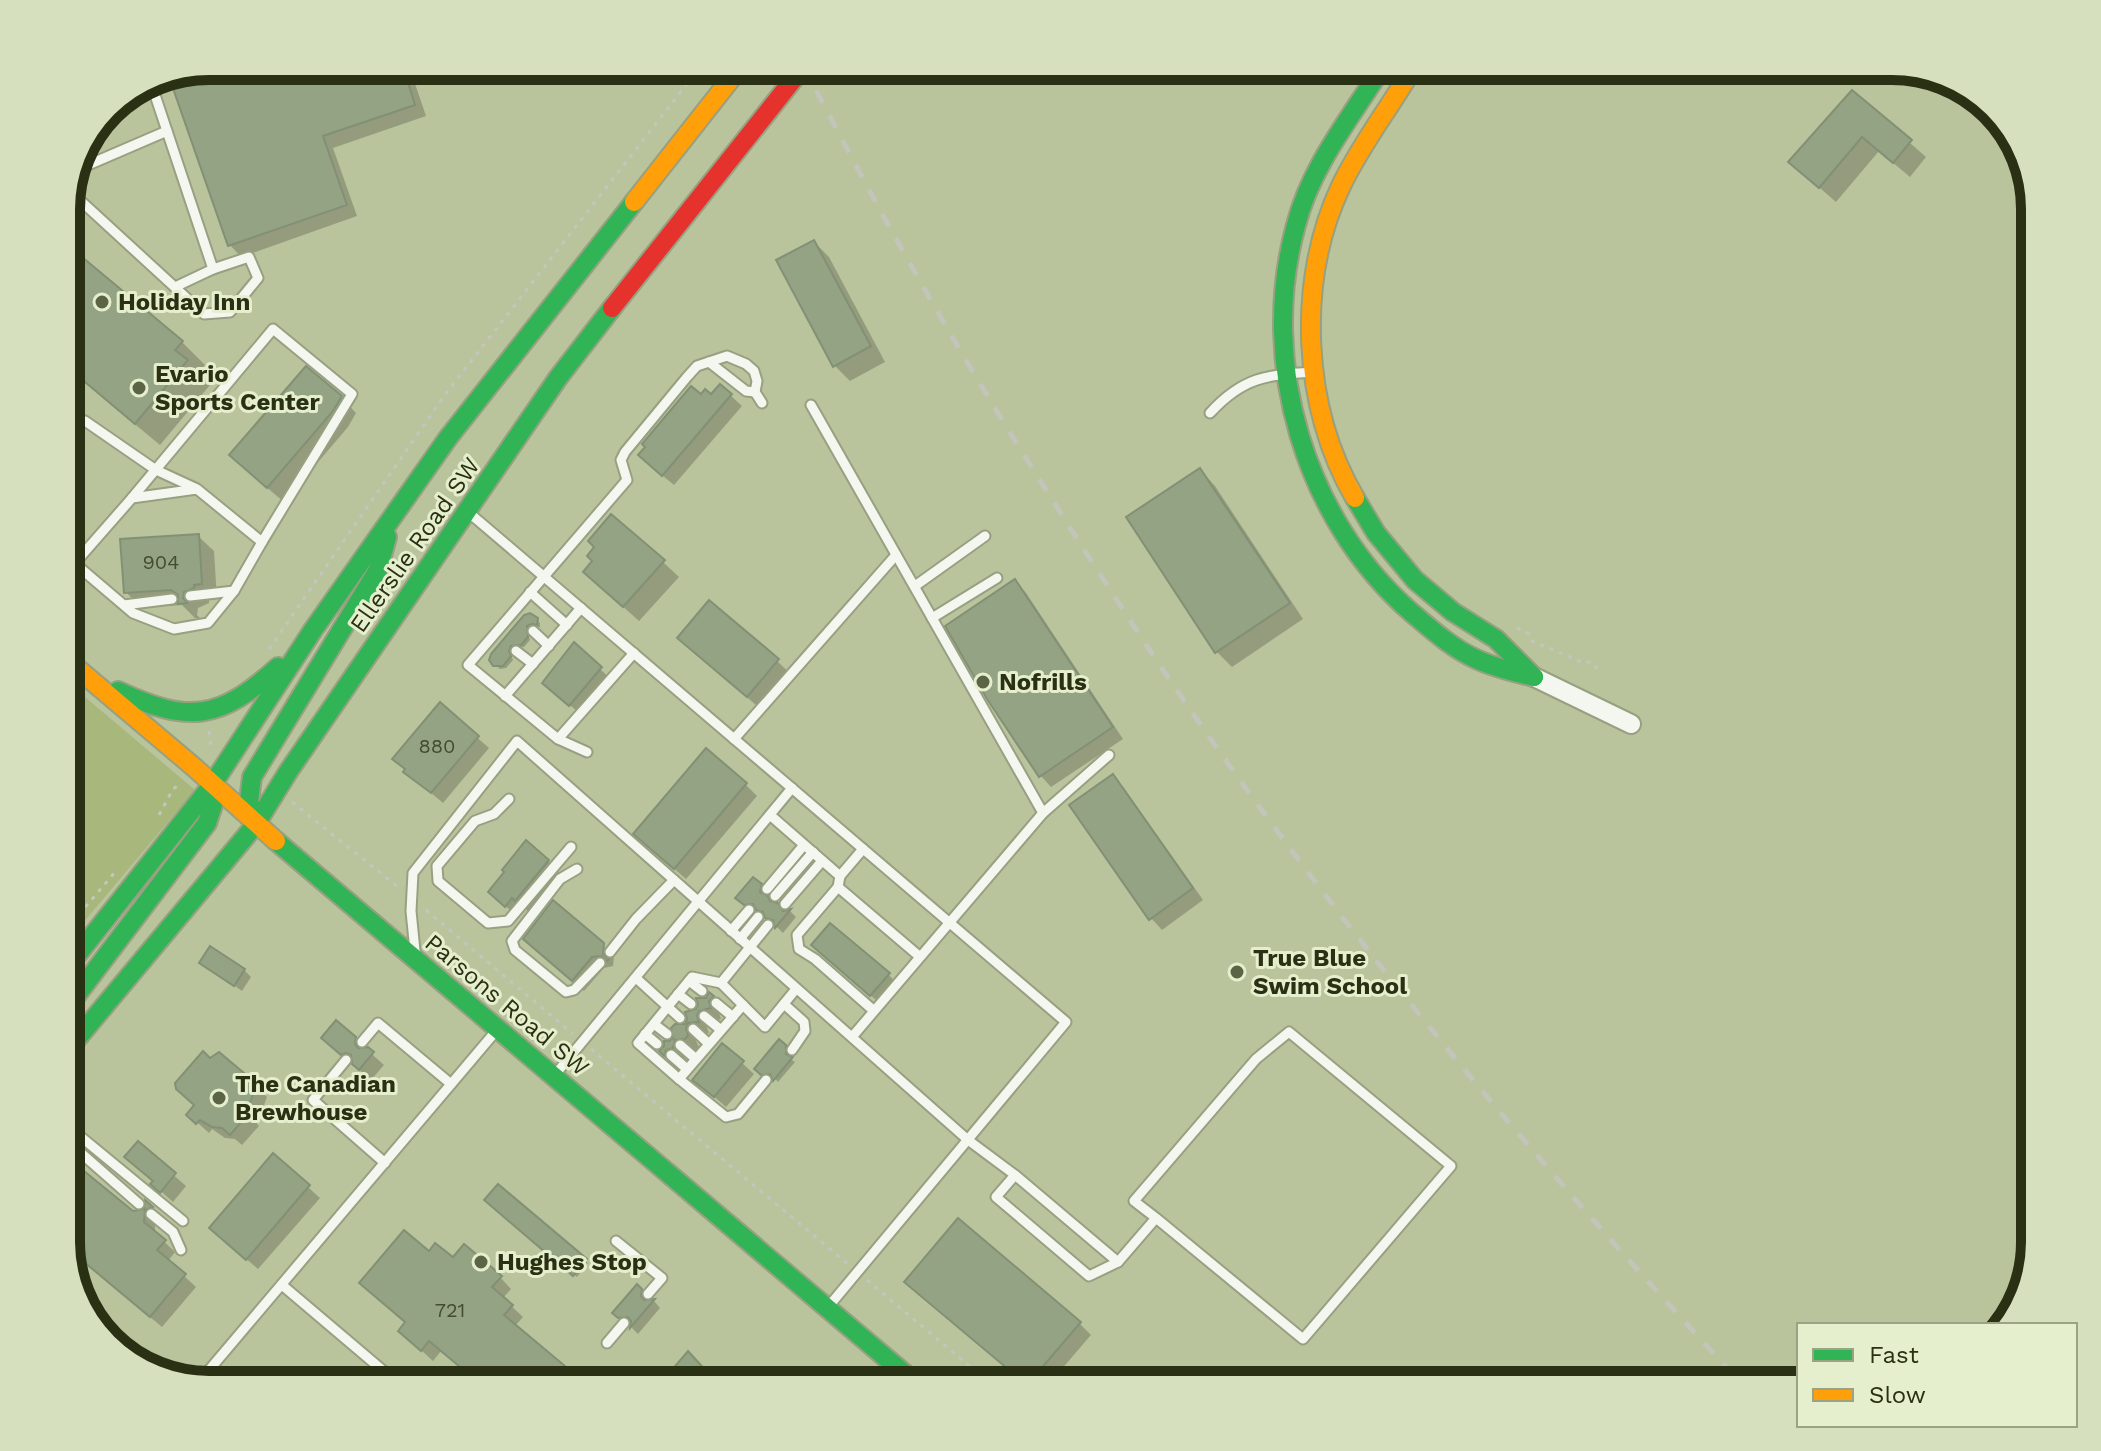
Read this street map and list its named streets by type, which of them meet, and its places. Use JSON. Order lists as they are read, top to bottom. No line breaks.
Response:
{"streets":{"main road":["Ellerslie Road SW","Parsons Road SW"]},"crossings":[["Ellerslie Road SW","Parsons Road SW"]],"places":["Holiday Inn","Evario Sports Center","Nofrills","True Blue Swim School","The Canadian Brewhouse","Hughes Stop"],"house_numbers":["904","880","721"],"legend":["Fast","Slow"]}
